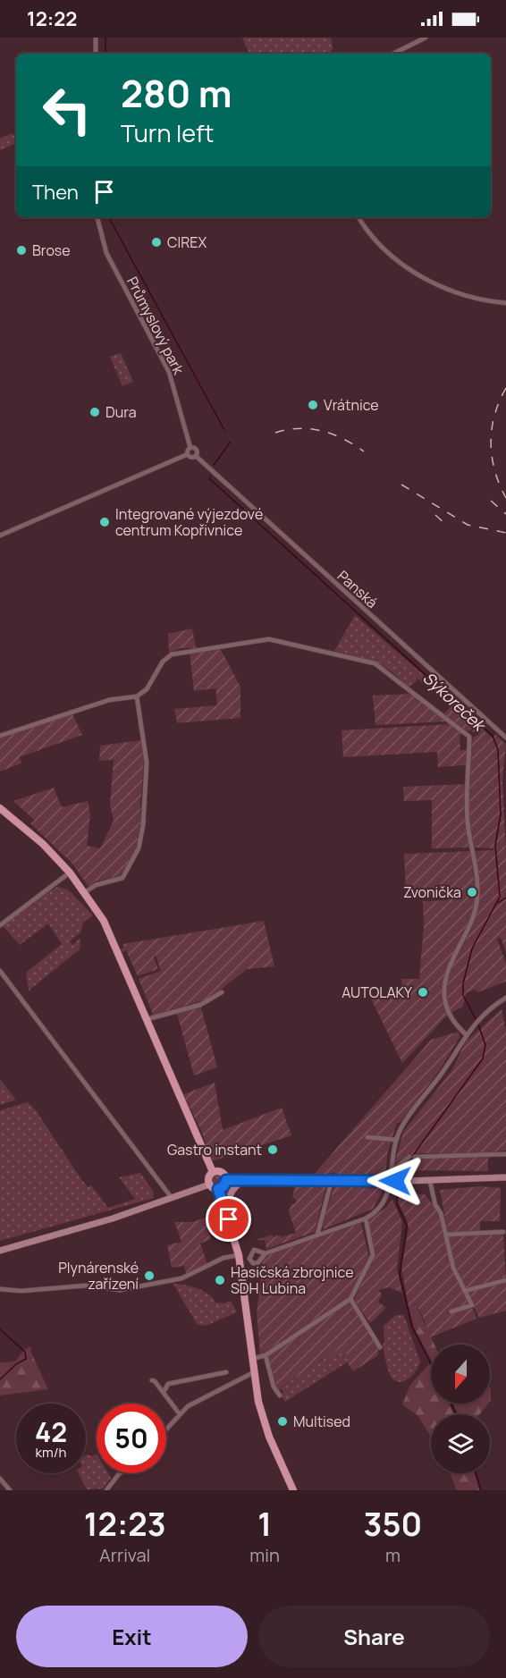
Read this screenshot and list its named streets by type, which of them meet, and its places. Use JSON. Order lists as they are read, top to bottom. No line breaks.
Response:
{"streets":{"street":["Průmyslový park","Panská"]},"crossings":[["Průmyslový park","Panská"]],"water":["Sýkoreček"],"places":["CIREX","Brose","Vrátnice","Dura","Integrované výjezdové centrum Kopřivnice","Zvonička","AUTOLAKY","Gastro instant","Plynárenské zařízení","Hasičská zbrojnice SDH Lubina","Multised"],"north":"bottom","page":{"status":"12:22","turn":["280 m","Turn left"],"then":"Then","speed":"42 km/h","limit":"50","eta":["12:23","Arrival","1","min","350","m"],"buttons":["Exit","Share"]}}
